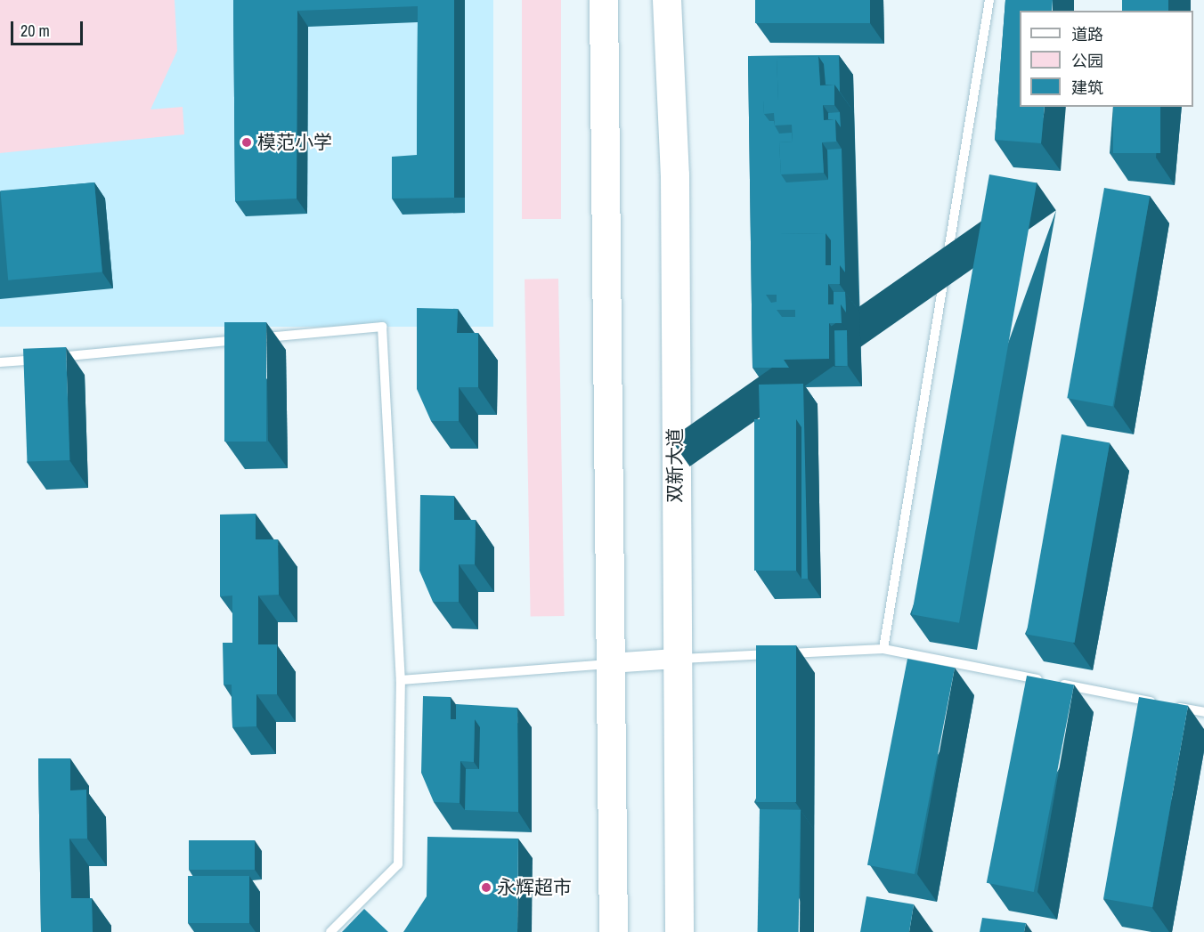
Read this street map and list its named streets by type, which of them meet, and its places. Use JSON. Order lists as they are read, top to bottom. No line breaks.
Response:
{"streets":{"main road":["双新大道"]},"places":["模范小学","永辉超市"],"legend":["道路","公园","建筑"],"scale_bar":"20 m"}
